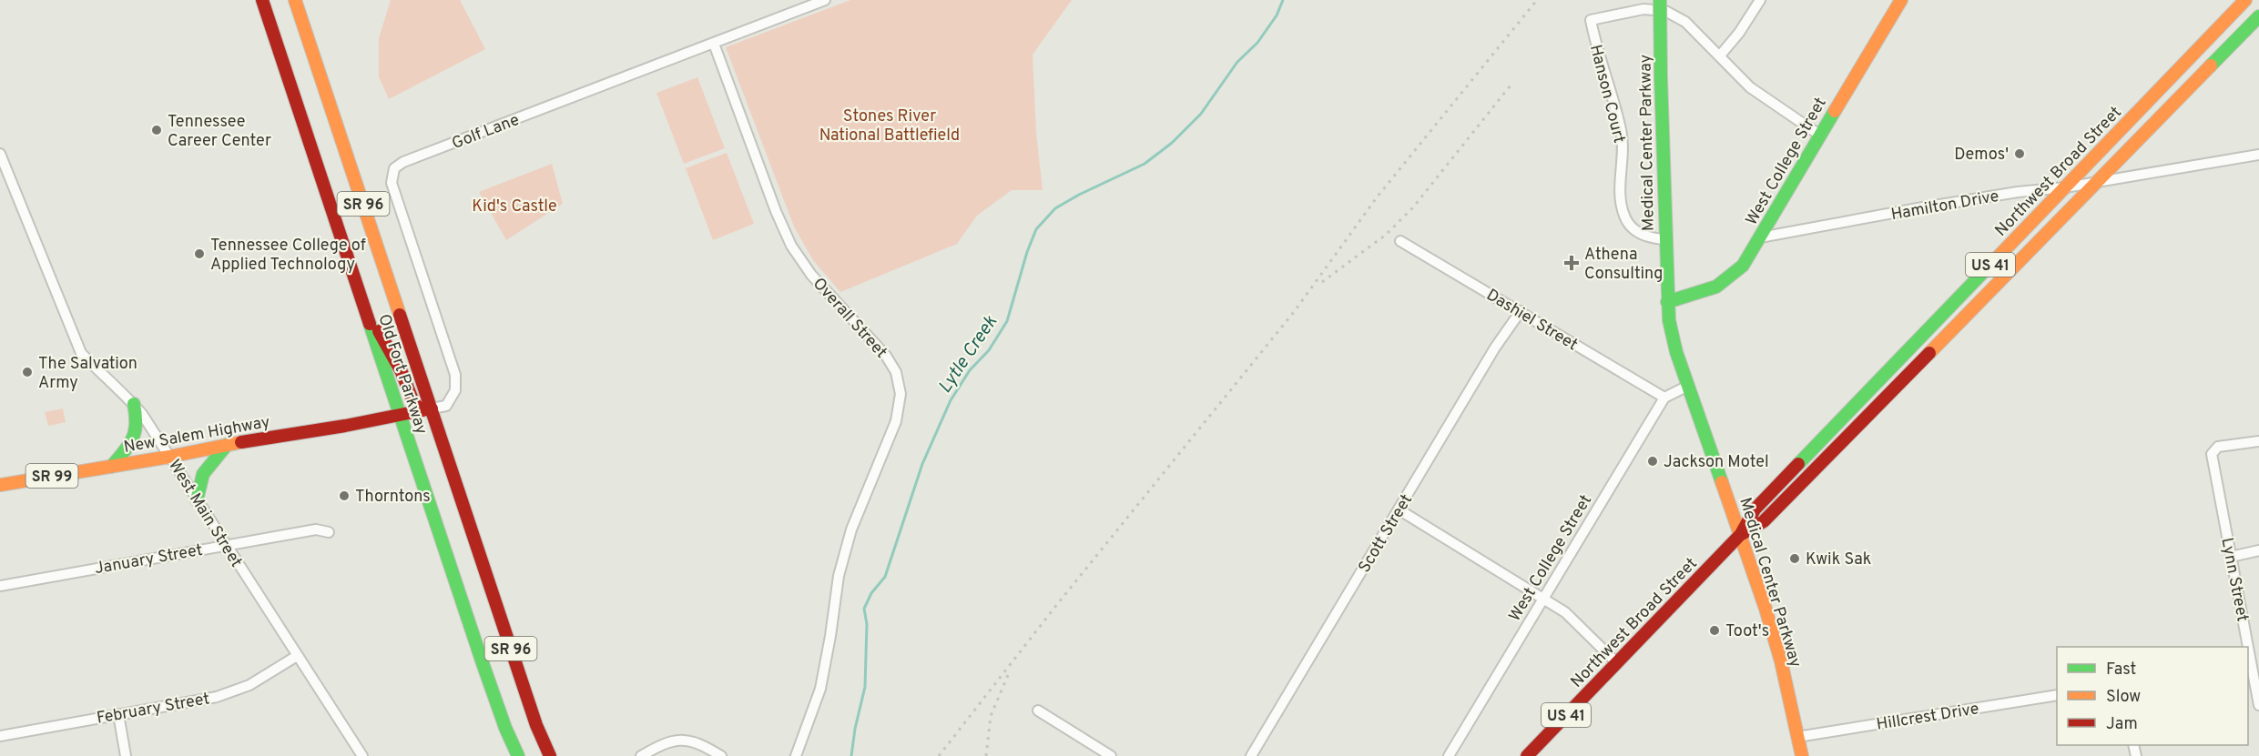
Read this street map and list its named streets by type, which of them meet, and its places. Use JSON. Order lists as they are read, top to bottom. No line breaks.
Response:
{"streets":{"main road":["Medical Center Parkway","West College Street","Northwest Broad Street","SR 96","US 41","Old Fort Parkway","New Salem Highway","SR 99"],"street":["Hanson Court","Golf Lane","Hamilton Drive","Overall Street","Dashiel Street","West Main Street","Scott Street","January Street","Lynn Street","February Street","Hillcrest Drive"]},"crossings":[["Hanson Court","Medical Center Parkway"],["Golf Lane","Overall Street"],["Golf Lane","Old Fort Parkway"],["Golf Lane","SR 99"],["Medical Center Parkway","West College Street"],["Medical Center Parkway","Northwest Broad Street"],["Medical Center Parkway","Hillcrest Drive"],["West College Street","Hamilton Drive"],["West College Street","Dashiel Street"],["Northwest Broad Street","Hamilton Drive"],["Dashiel Street","Scott Street"],["Old Fort Parkway","New Salem Highway"],["Old Fort Parkway","SR 99"],["New Salem Highway","SR 99"],["New Salem Highway","West Main Street"],["West Main Street","January Street"],["West Main Street","February Street"]],"water":["Lytle Creek"],"parks":["Stones River National Battlefield","Kid's Castle"],"places":{"other":["Tennessee Career Center","Demos'","Tennessee College of Applied Technology","The Salvation Army","Jackson Motel","Thorntons","Kwik Sak","Toot's"],"health":["Athena Consulting"]},"legend":["Fast","Slow","Jam"]}
